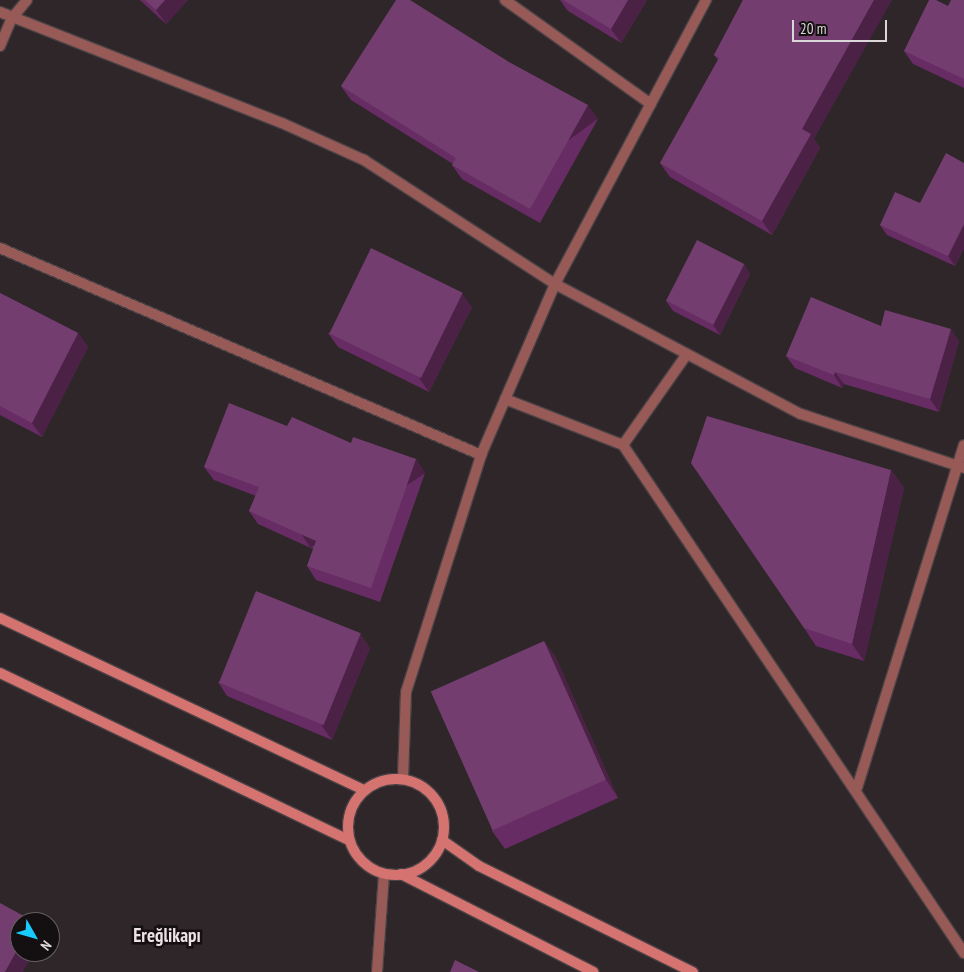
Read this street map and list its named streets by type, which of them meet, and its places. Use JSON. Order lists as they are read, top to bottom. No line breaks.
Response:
{"districts":["Ereğlikapı"],"scale_bar":"20 m","north":"bottom right"}
